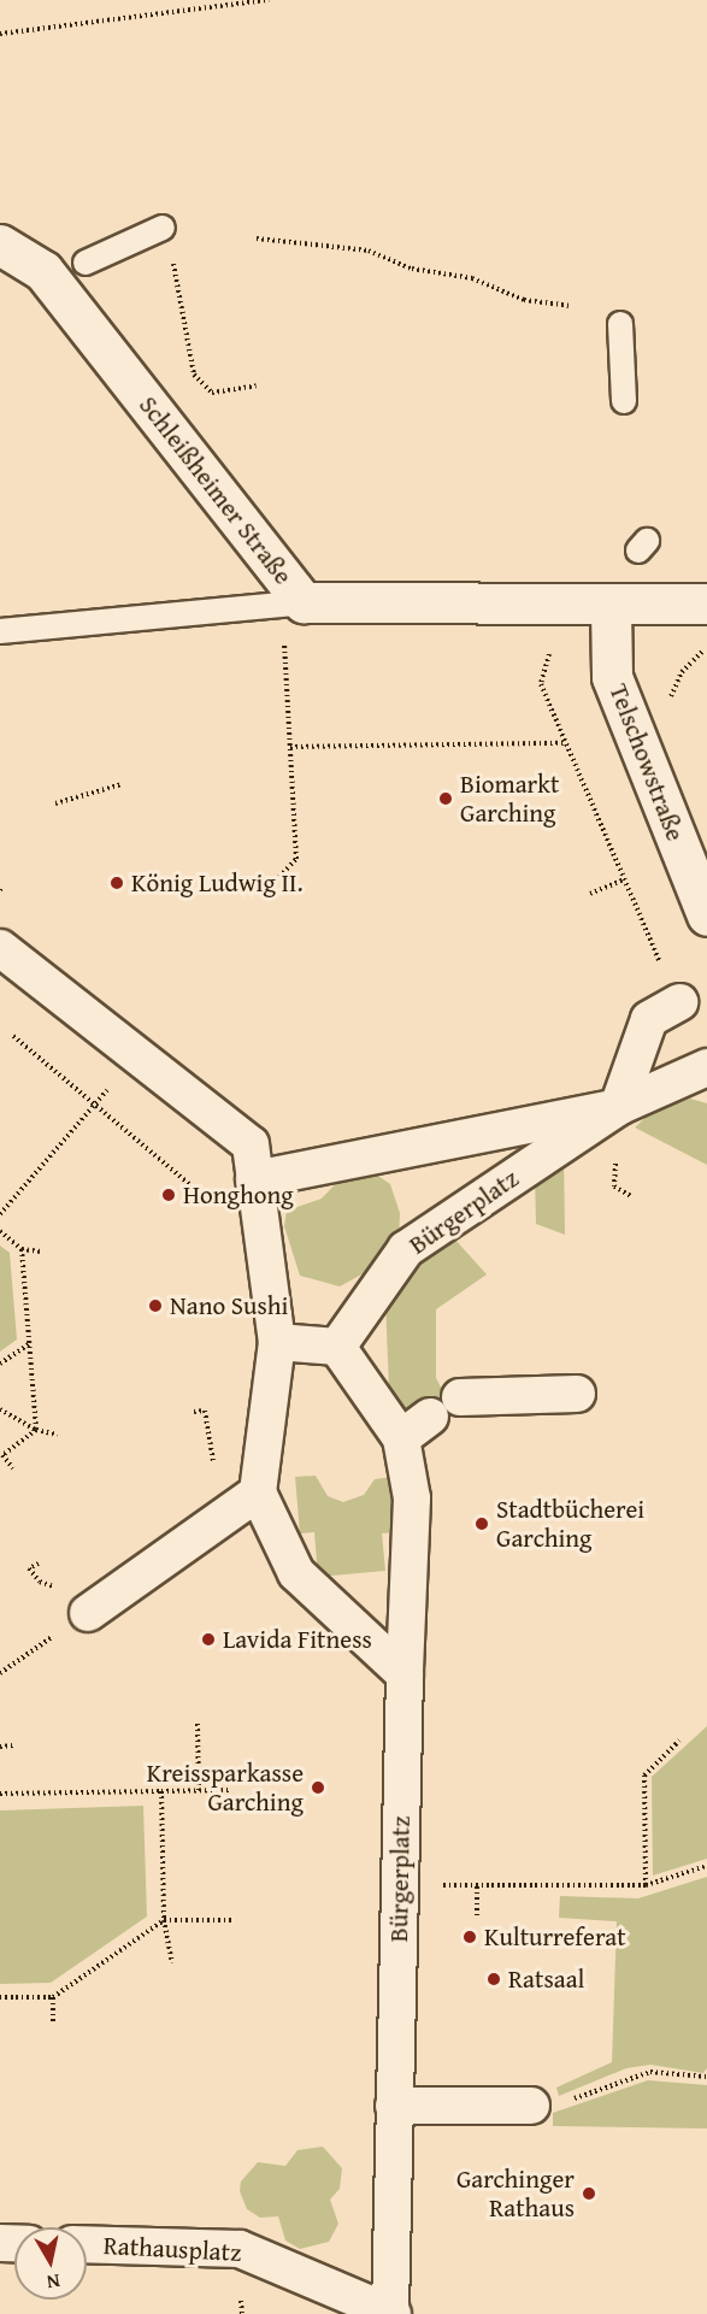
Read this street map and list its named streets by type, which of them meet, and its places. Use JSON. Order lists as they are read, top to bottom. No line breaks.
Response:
{"streets":{"street":["Schleißheimer Straße","Telschowstraße","Bürgerplatz","Rathausplatz"]},"crossings":[["Schleißheimer Straße","Telschowstraße"],["Bürgerplatz","Rathausplatz"]],"places":["Biomarkt Garching","König Ludwig II.","Honghong","Nano Sushi","Stadtbücherei Garching","Lavida Fitness","Kreissparkasse Garching","Kulturreferat","Ratsaal","Garchinger Rathaus"],"north":"bottom"}
